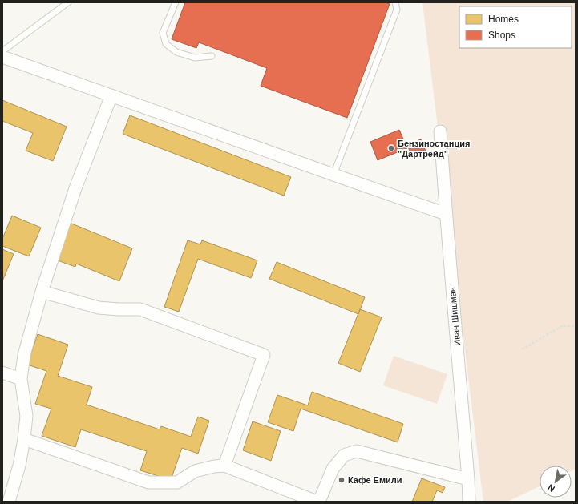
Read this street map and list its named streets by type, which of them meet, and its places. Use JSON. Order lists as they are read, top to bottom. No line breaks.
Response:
{"streets":{"street":["Иван Шишман"]},"places":["Бензиностанция \"Дартрейд\"","Кафе Емили"],"legend":["Homes","Shops"],"north":"bottom left"}
